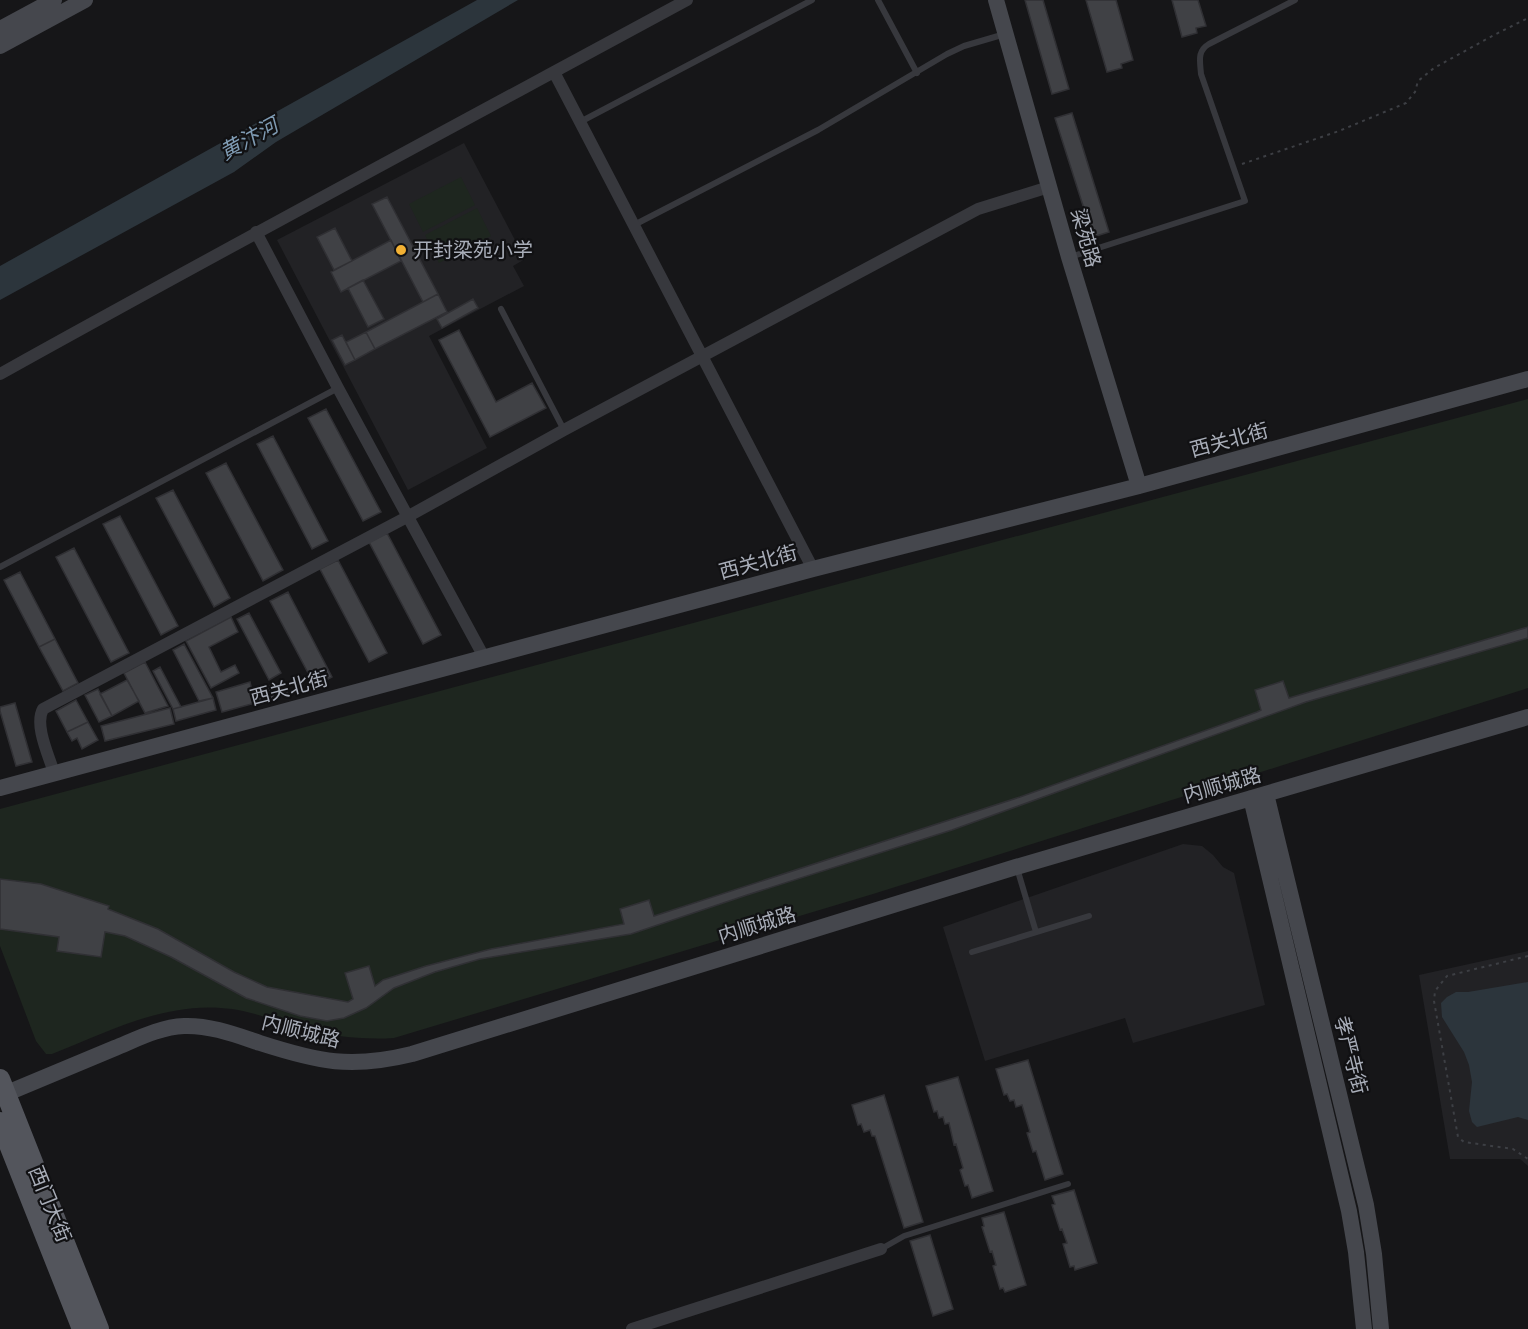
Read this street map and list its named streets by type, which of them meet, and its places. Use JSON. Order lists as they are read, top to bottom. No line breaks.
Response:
{"streets":{"main road":["西门大街"],"street":["梁苑路","西关北街","内顺城路","孝严寺街"]},"crossings":[["梁苑路","西关北街"],["内顺城路","孝严寺街"],["内顺城路","西门大街"]],"water":["黄汴河"],"places":["开封梁苑小学"]}
